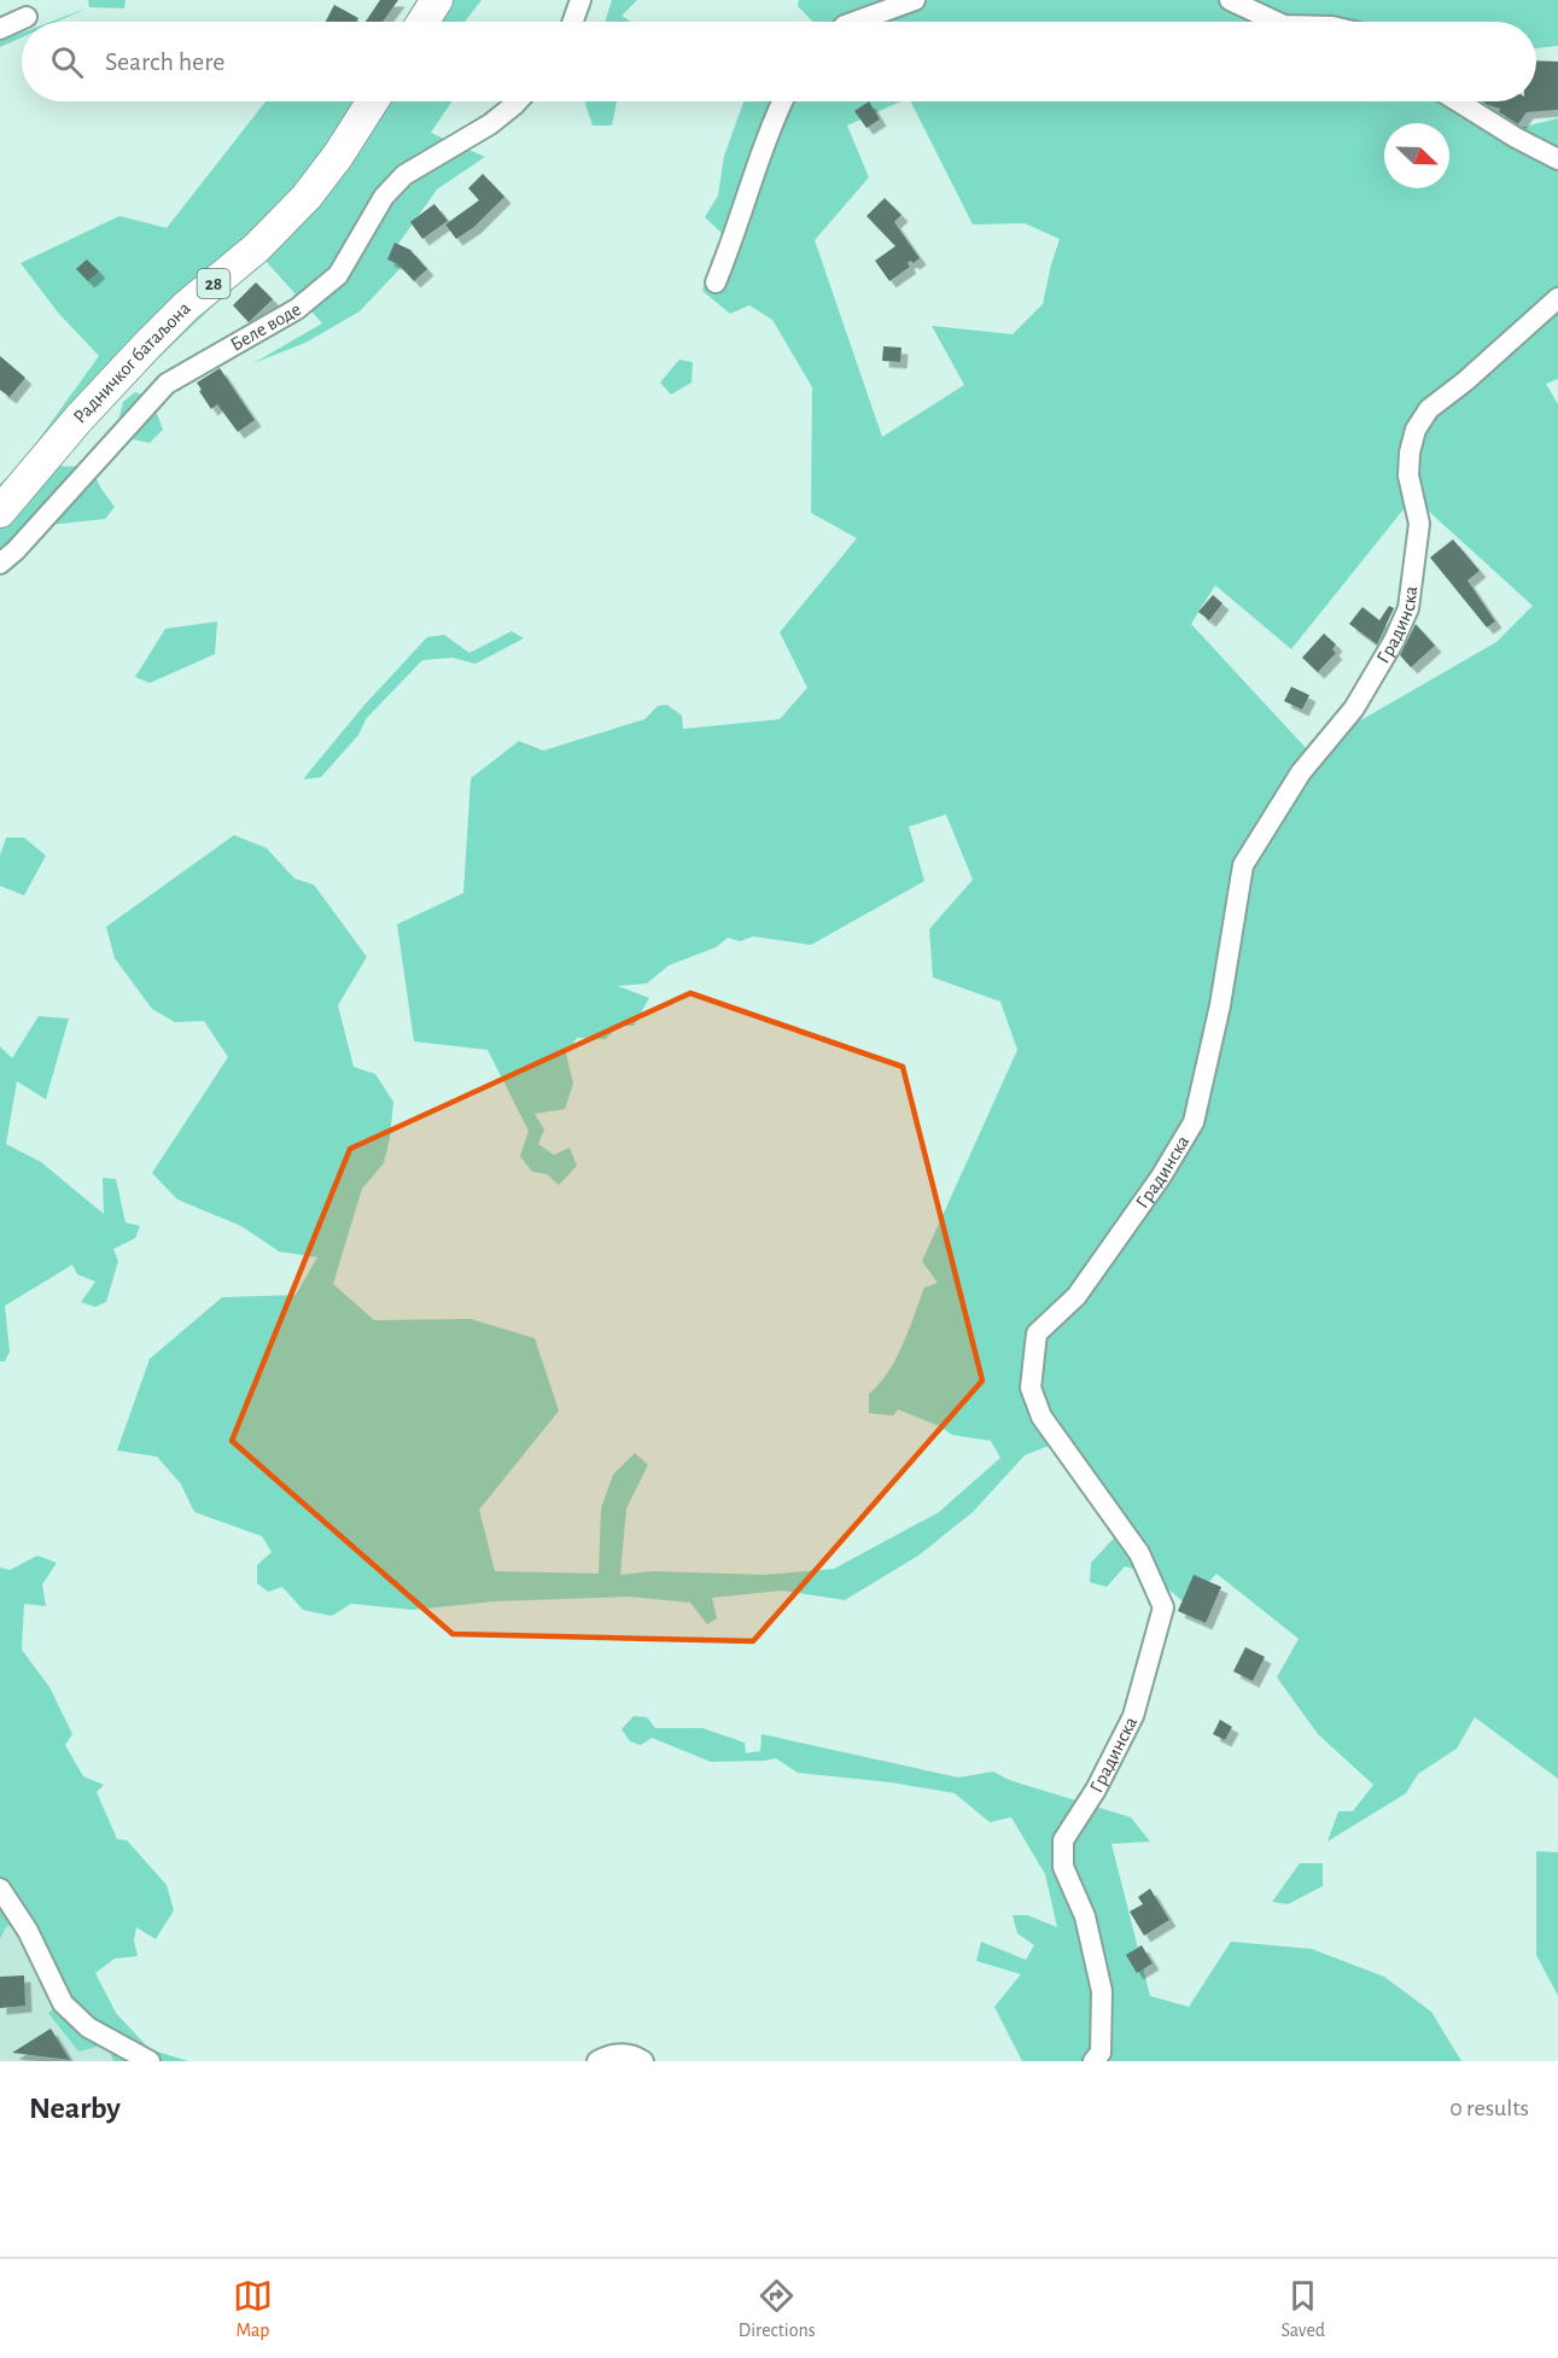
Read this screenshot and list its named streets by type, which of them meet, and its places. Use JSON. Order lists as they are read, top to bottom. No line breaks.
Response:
{"streets":{"main road":["28","Радничког батаљона"],"street":["Беле воде","Градинска"]},"north":"bottom right","page":{"search":"Search here","heading":["Nearby","0 results"],"nav":["Map","Directions","Saved"]}}
